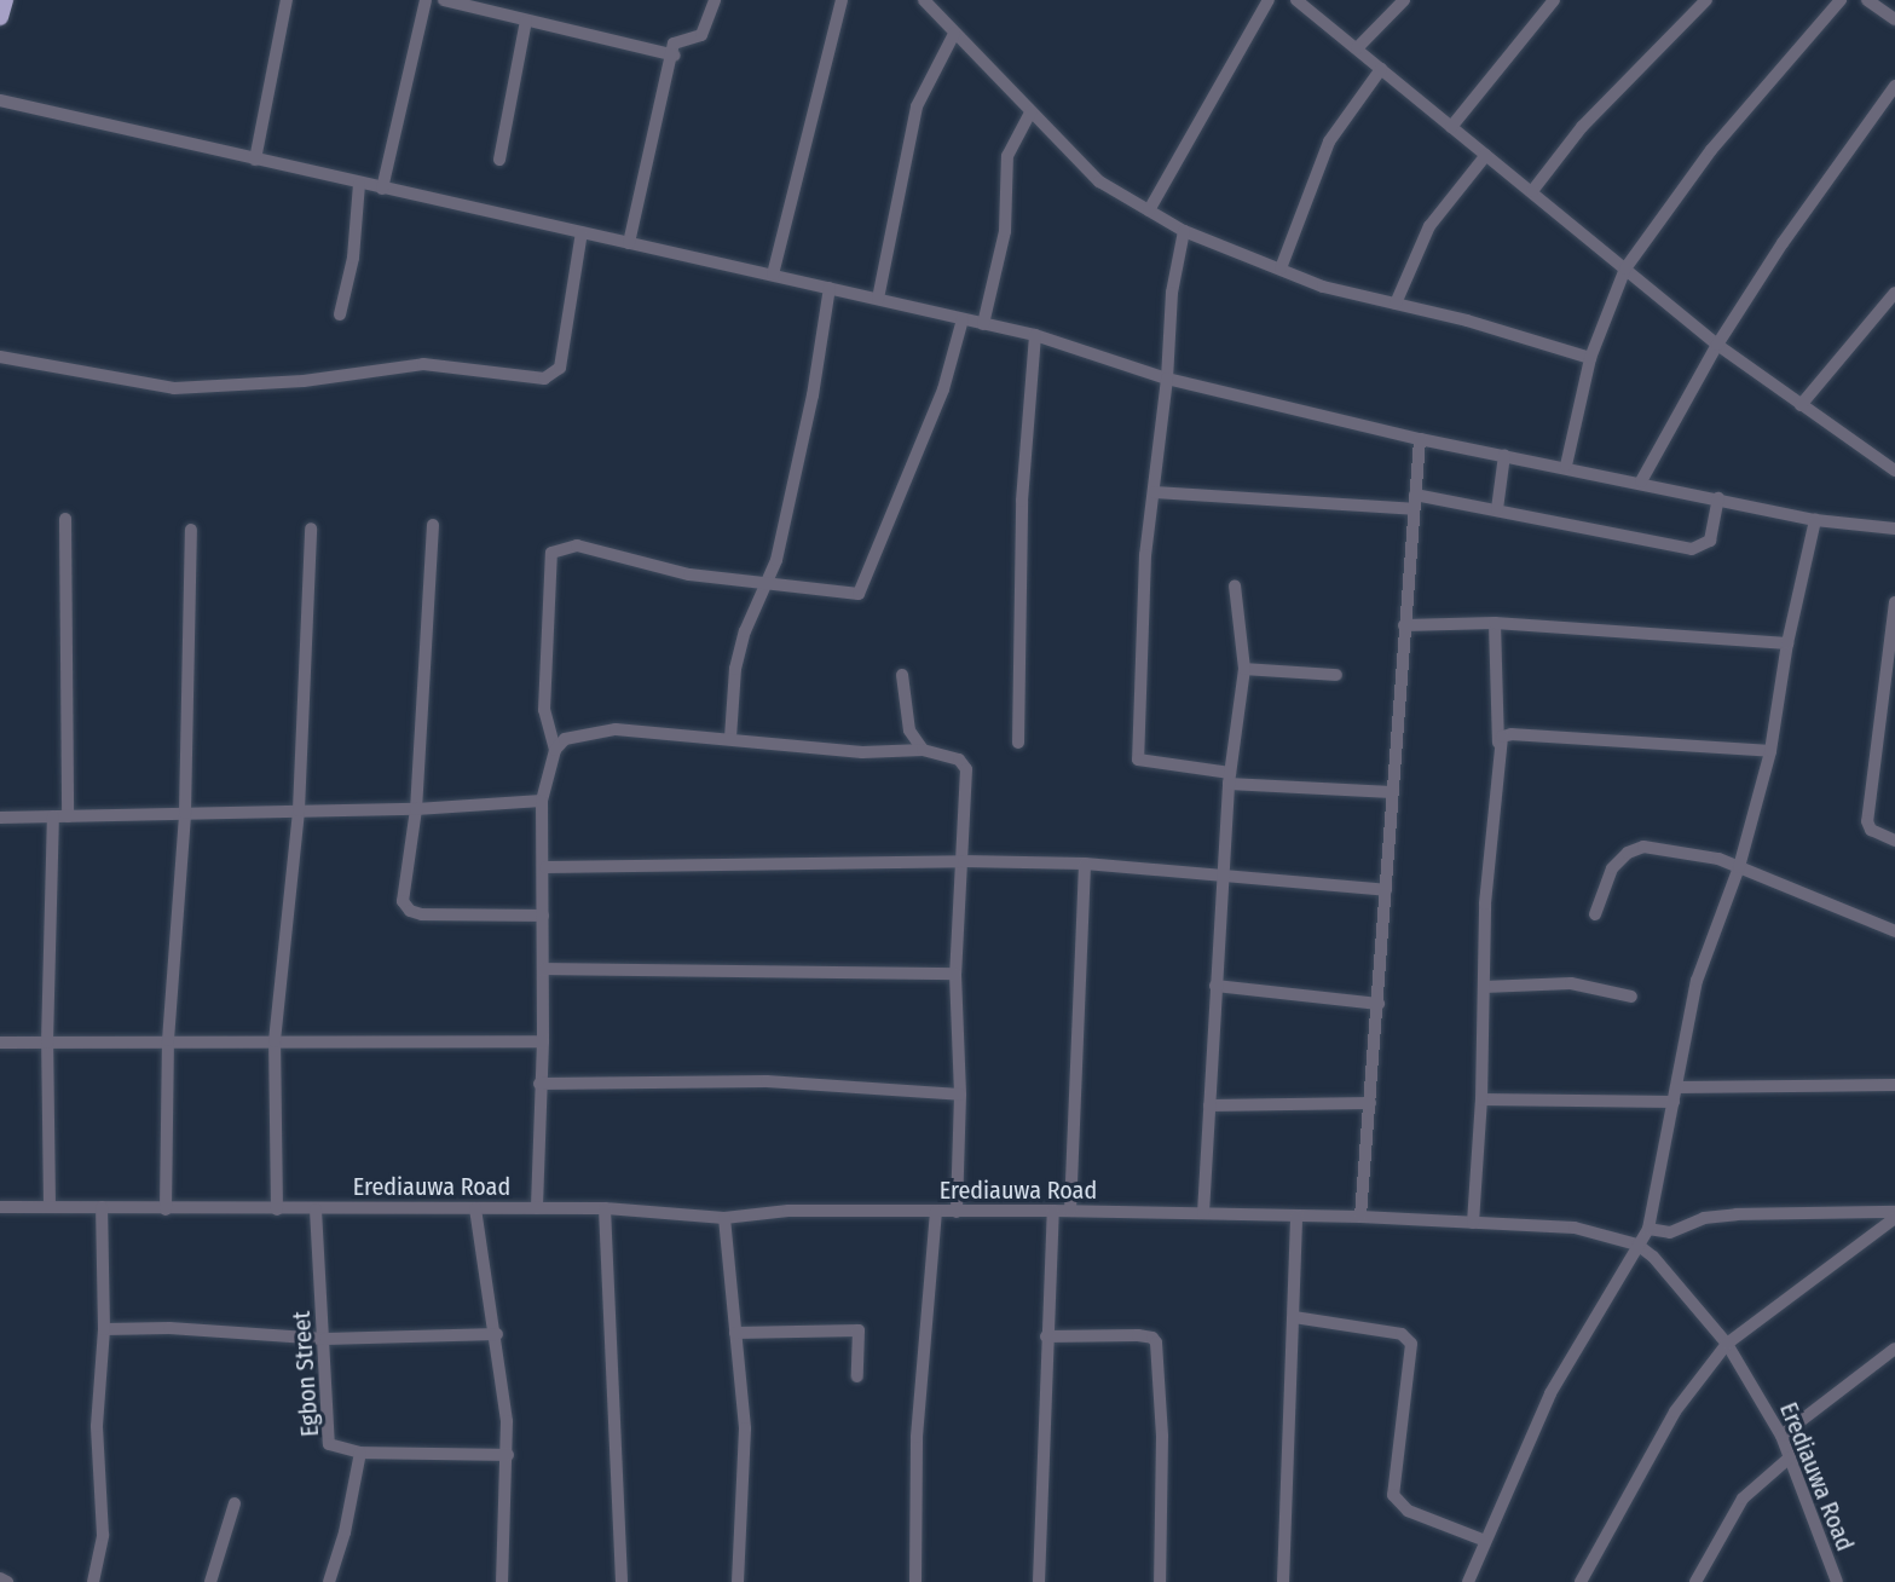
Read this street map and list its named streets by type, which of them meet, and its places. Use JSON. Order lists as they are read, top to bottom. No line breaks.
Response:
{"streets":{"street":["Erediauwa Road","Egbon Street"]},"crossings":[["Erediauwa Road","Egbon Street"]]}
